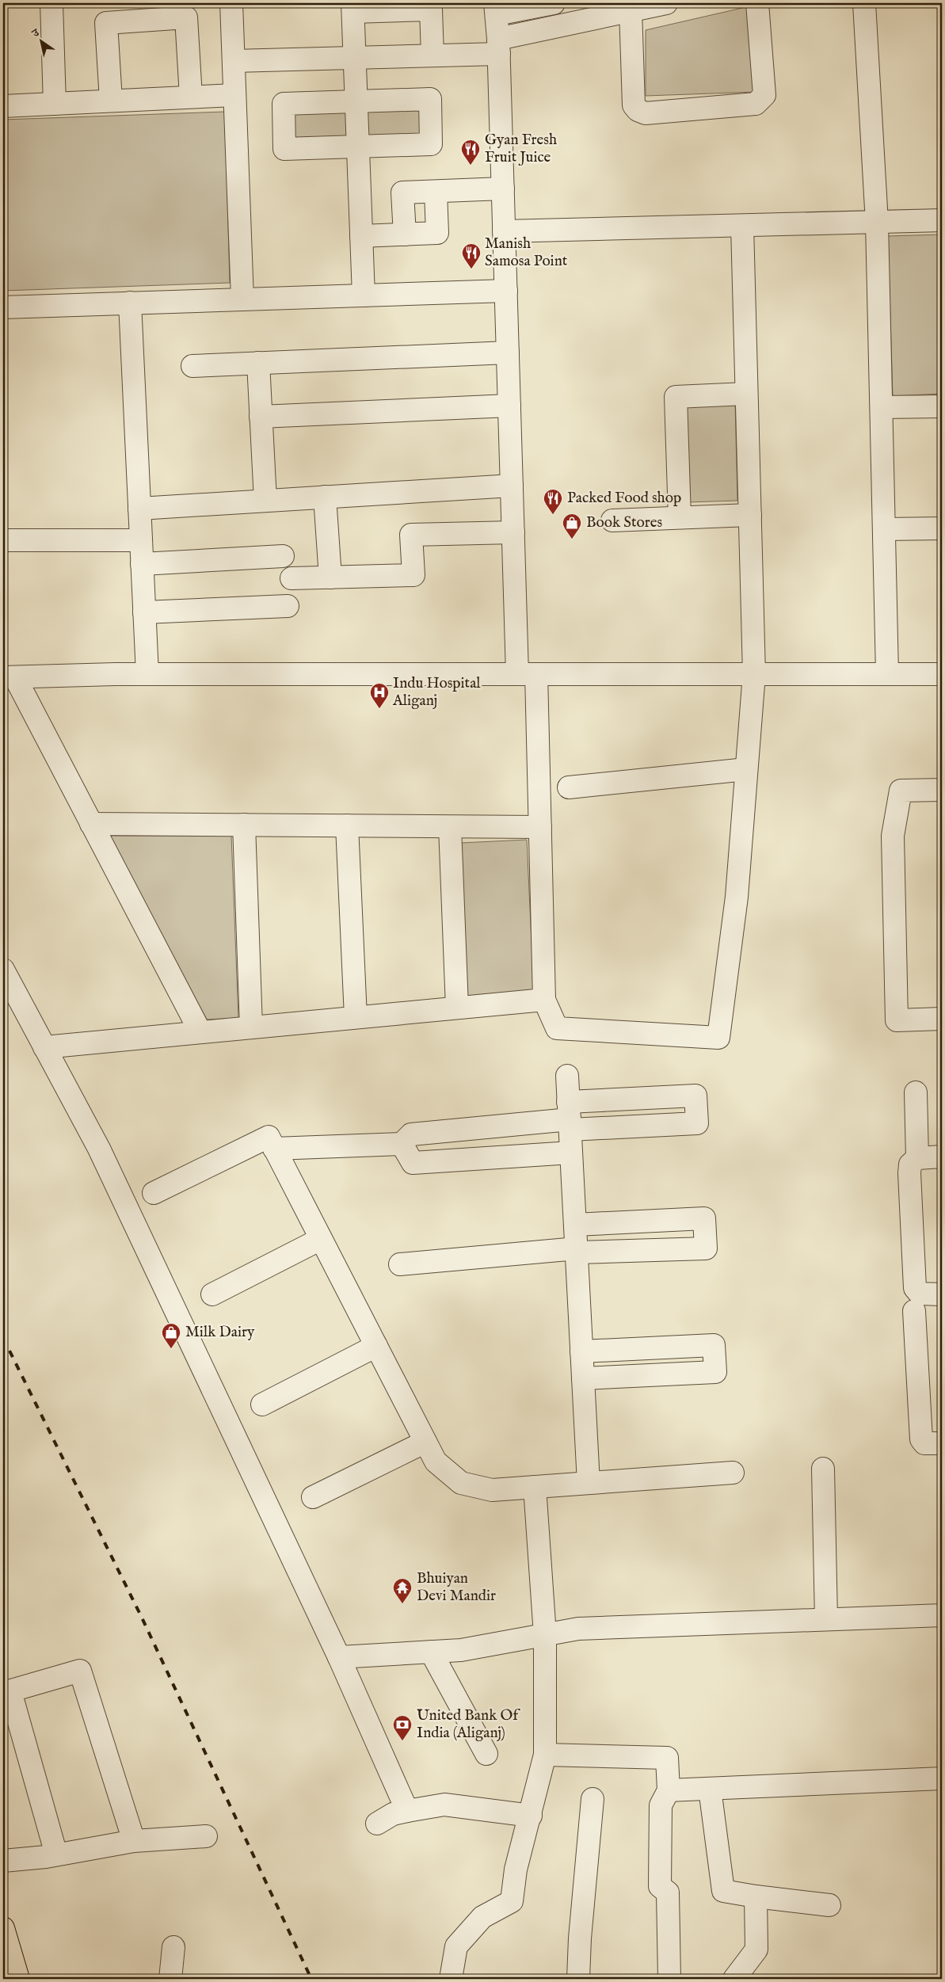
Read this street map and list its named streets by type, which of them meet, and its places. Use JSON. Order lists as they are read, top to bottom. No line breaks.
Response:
{"places":{"restaurant":["Gyan Fresh Fruit Juice","Manish Samosa Point","Packed Food shop"],"shop":["Book Stores","Milk Dairy"],"hospital":["Indu Hospital Aliganj"],"temple":["Bhuiyan Devi Mandir"],"bank":["United Bank Of India (Aliganj)"]},"north":"top left"}
